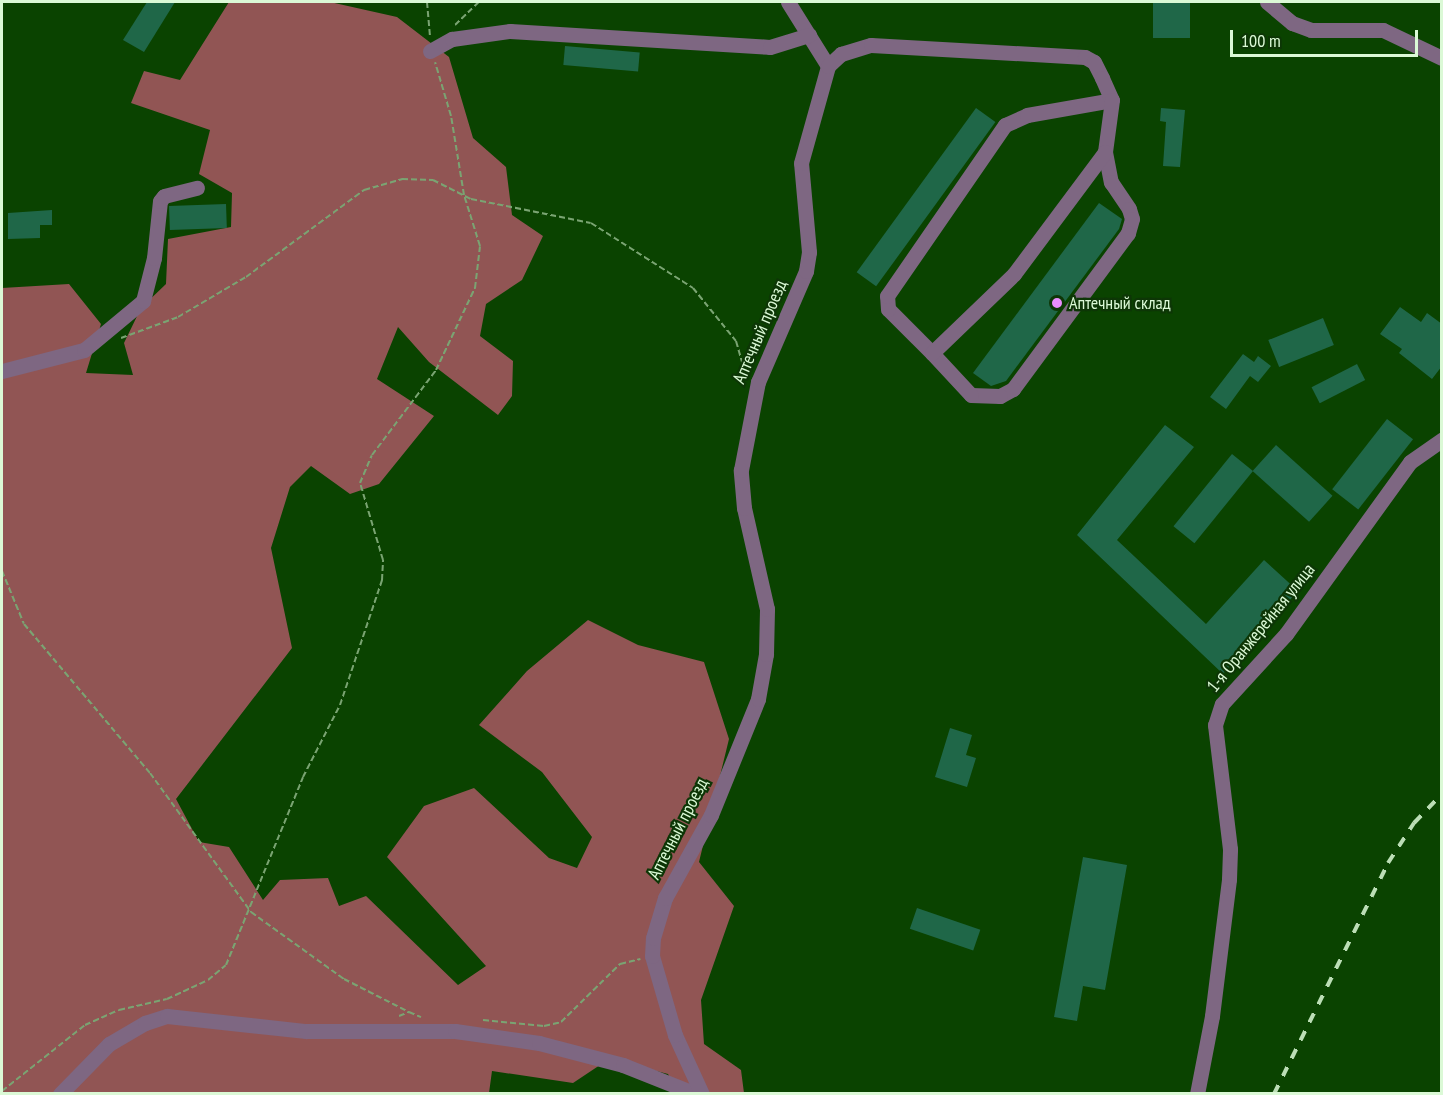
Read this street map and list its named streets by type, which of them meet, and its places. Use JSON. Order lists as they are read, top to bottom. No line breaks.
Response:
{"streets":{"street":["Аптечный проезд","1-я Оранжерейная улица"]},"places":["Аптечный склад"],"scale_bar":"100 m"}
